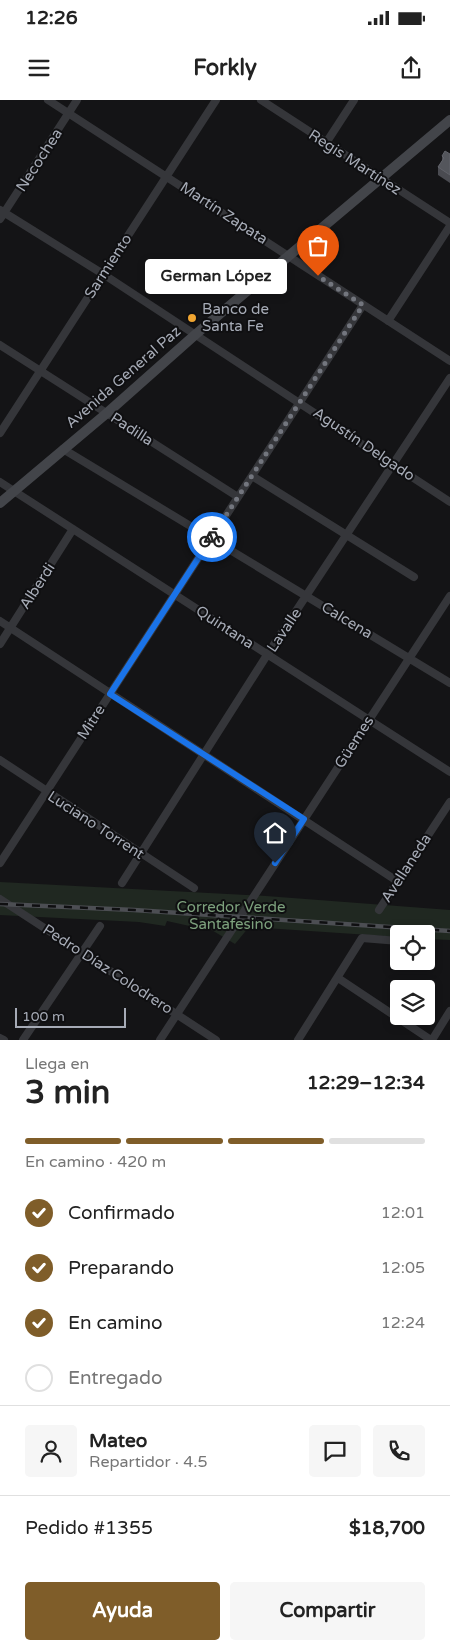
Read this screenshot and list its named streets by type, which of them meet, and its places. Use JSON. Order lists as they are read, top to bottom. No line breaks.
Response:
{"streets":{"main road":["Avenida General Paz"],"street":["Necochea","Regis Martínez","Martín Zapata","Sarmiento","Padilla","Agustín Delgado","Alberdi","Calcena","Quintana","Lavalle","Mitre","Güemes","Luciano Torrent","Avellaneda","Pedro Díaz Colodrero"]},"crossings":[["Necochea","Martín Zapata"],["Necochea","Agustín Delgado"],["Regis Martínez","Avenida General Paz"],["Martín Zapata","Sarmiento"],["Martín Zapata","Avenida General Paz"],["Martín Zapata","Mitre"],["Sarmiento","Padilla"],["Sarmiento","Agustín Delgado"],["Avenida General Paz","Padilla"],["Avenida General Paz","Agustín Delgado"],["Avenida General Paz","Calcena"],["Avenida General Paz","Quintana"],["Padilla","Mitre"],["Agustín Delgado","Lavalle"],["Agustín Delgado","Mitre"],["Alberdi","Quintana"],["Calcena","Lavalle"],["Calcena","Mitre"],["Calcena","Güemes"],["Quintana","Lavalle"],["Quintana","Mitre"],["Quintana","Güemes"],["Lavalle","Luciano Torrent"],["Mitre","Luciano Torrent"],["Güemes","Pedro Díaz Colodrero"]],"parks":["Corredor Verde Santafesino"],"places":["German López","Banco de Santa Fe"],"scale_bar":"100 m","page":{"status":"12:26","header":"Forkly","bubble":"German López","scale":"100 m","heading":["3 min","Llega en","12:29–12:34"],"panel":["Mateo","Repartidor · 4.5","Pedido #1355","$18,700"],"bar":"En camino · 420 m","list":[["Confirmado","12:01"],["Preparando","12:05"],["En camino","12:24"],"Entregado"],"buttons":["Ayuda","Compartir"]}}
